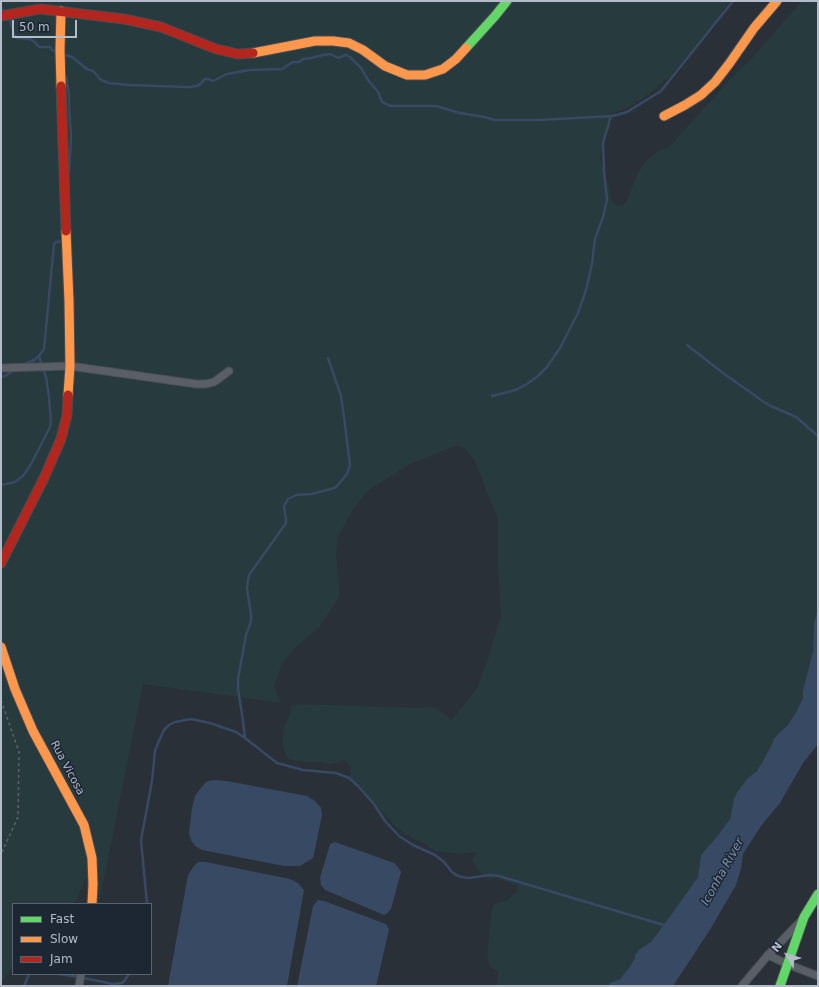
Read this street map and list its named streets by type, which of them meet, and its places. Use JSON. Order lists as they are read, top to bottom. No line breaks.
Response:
{"streets":{"street":["Rua Vicosa"]},"water":["Iconha River"],"legend":["Fast","Slow","Jam"],"scale_bar":"50 m","north":"top left"}
